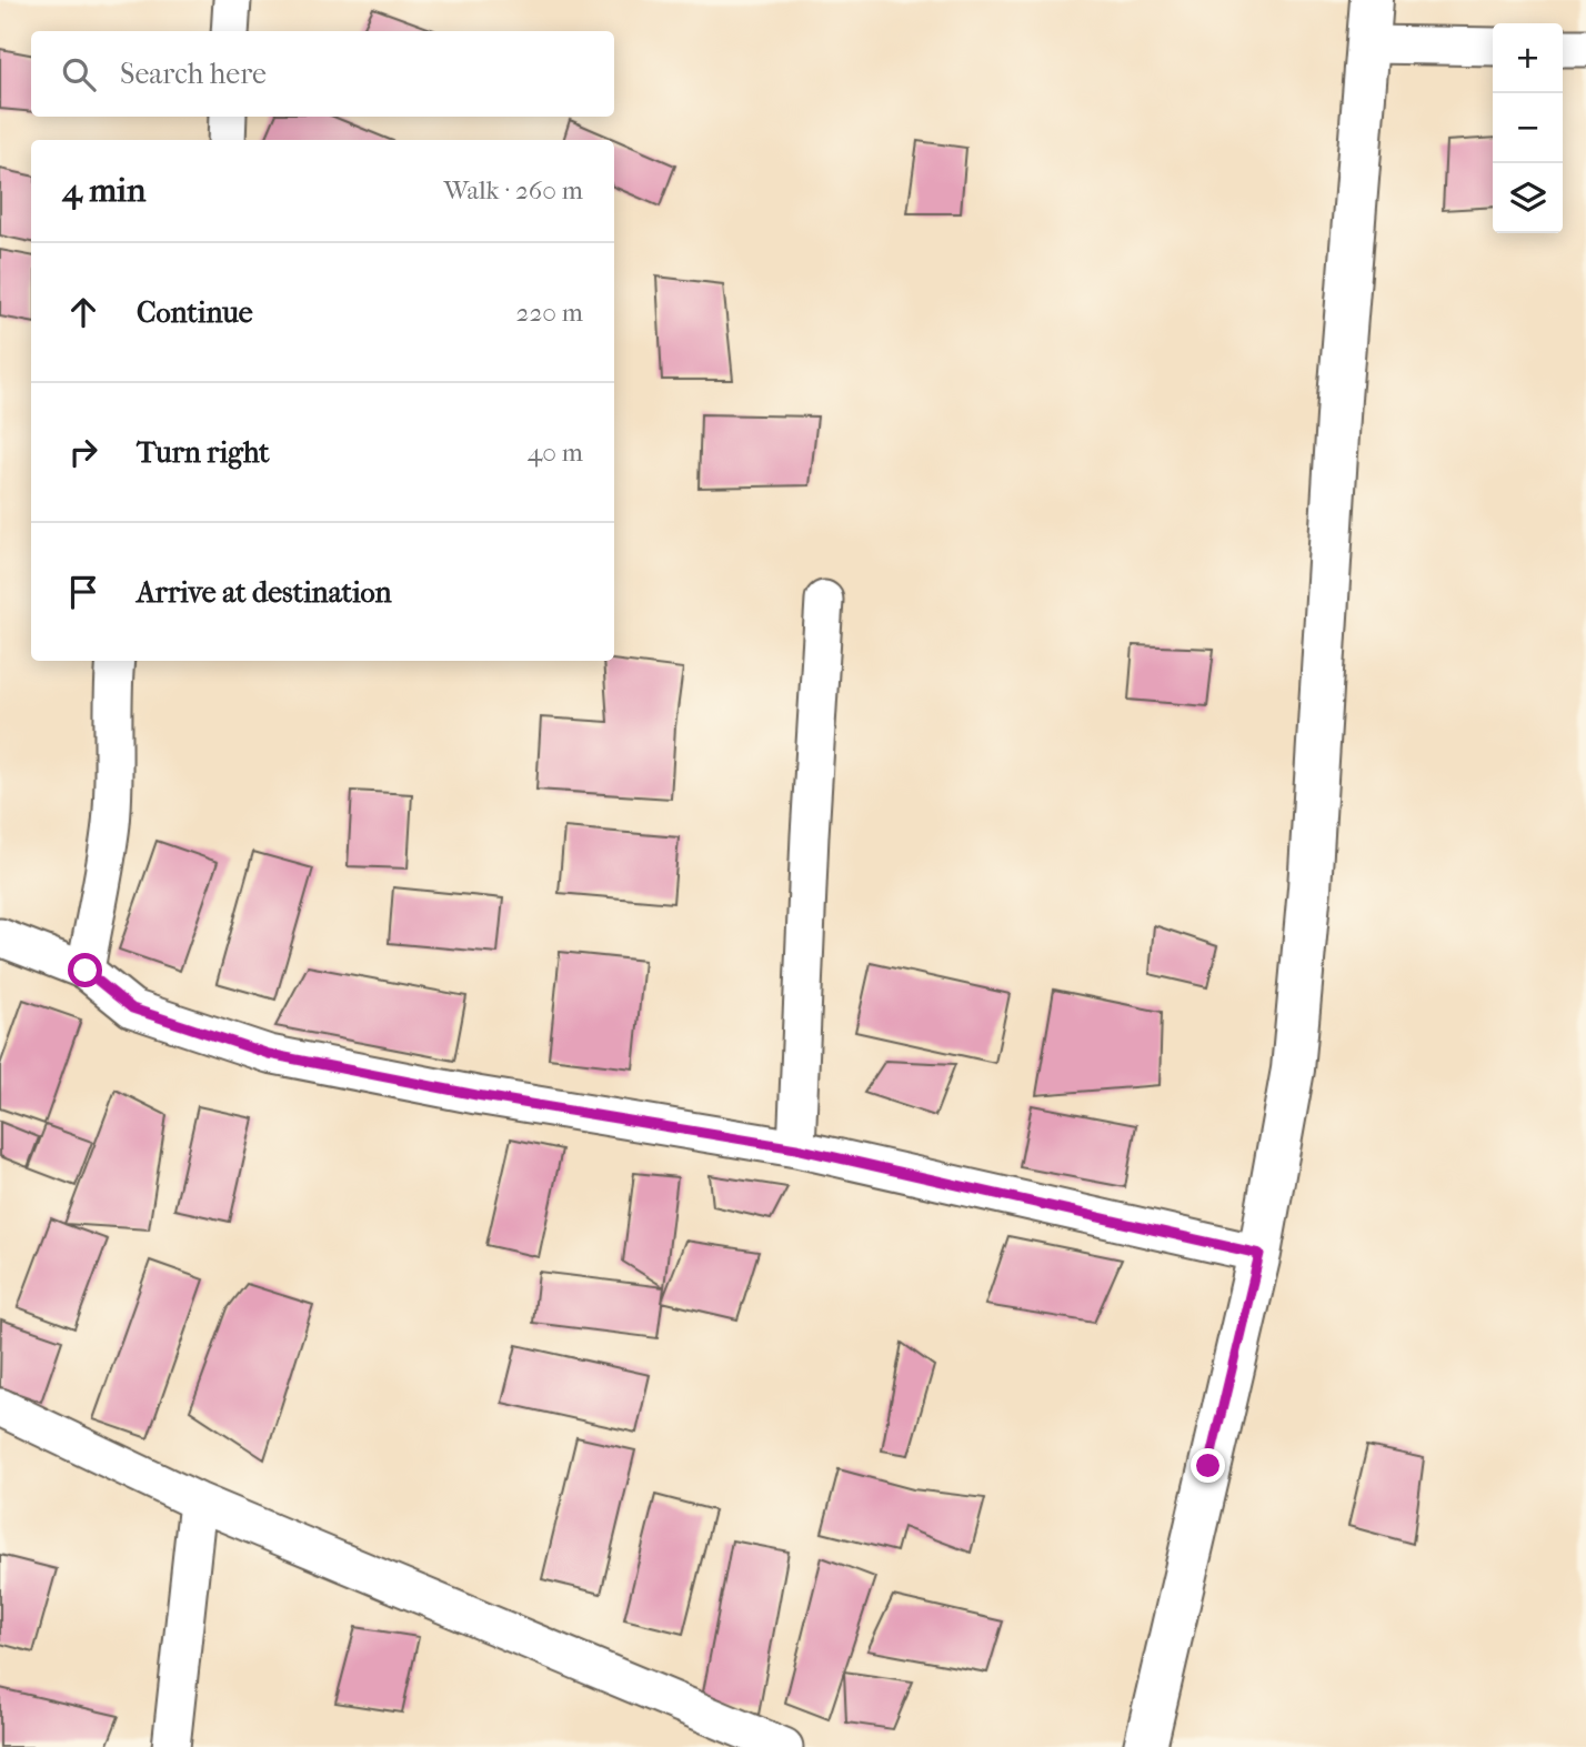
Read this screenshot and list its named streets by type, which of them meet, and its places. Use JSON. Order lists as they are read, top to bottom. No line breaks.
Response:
{"page":{"map_buttons":["+","−"],"search":"Search here","heading":["4 min","Walk · 260 m"],"list":[["Continue","220 m"],["Turn right","40 m"],"Arrive at destination"]}}
